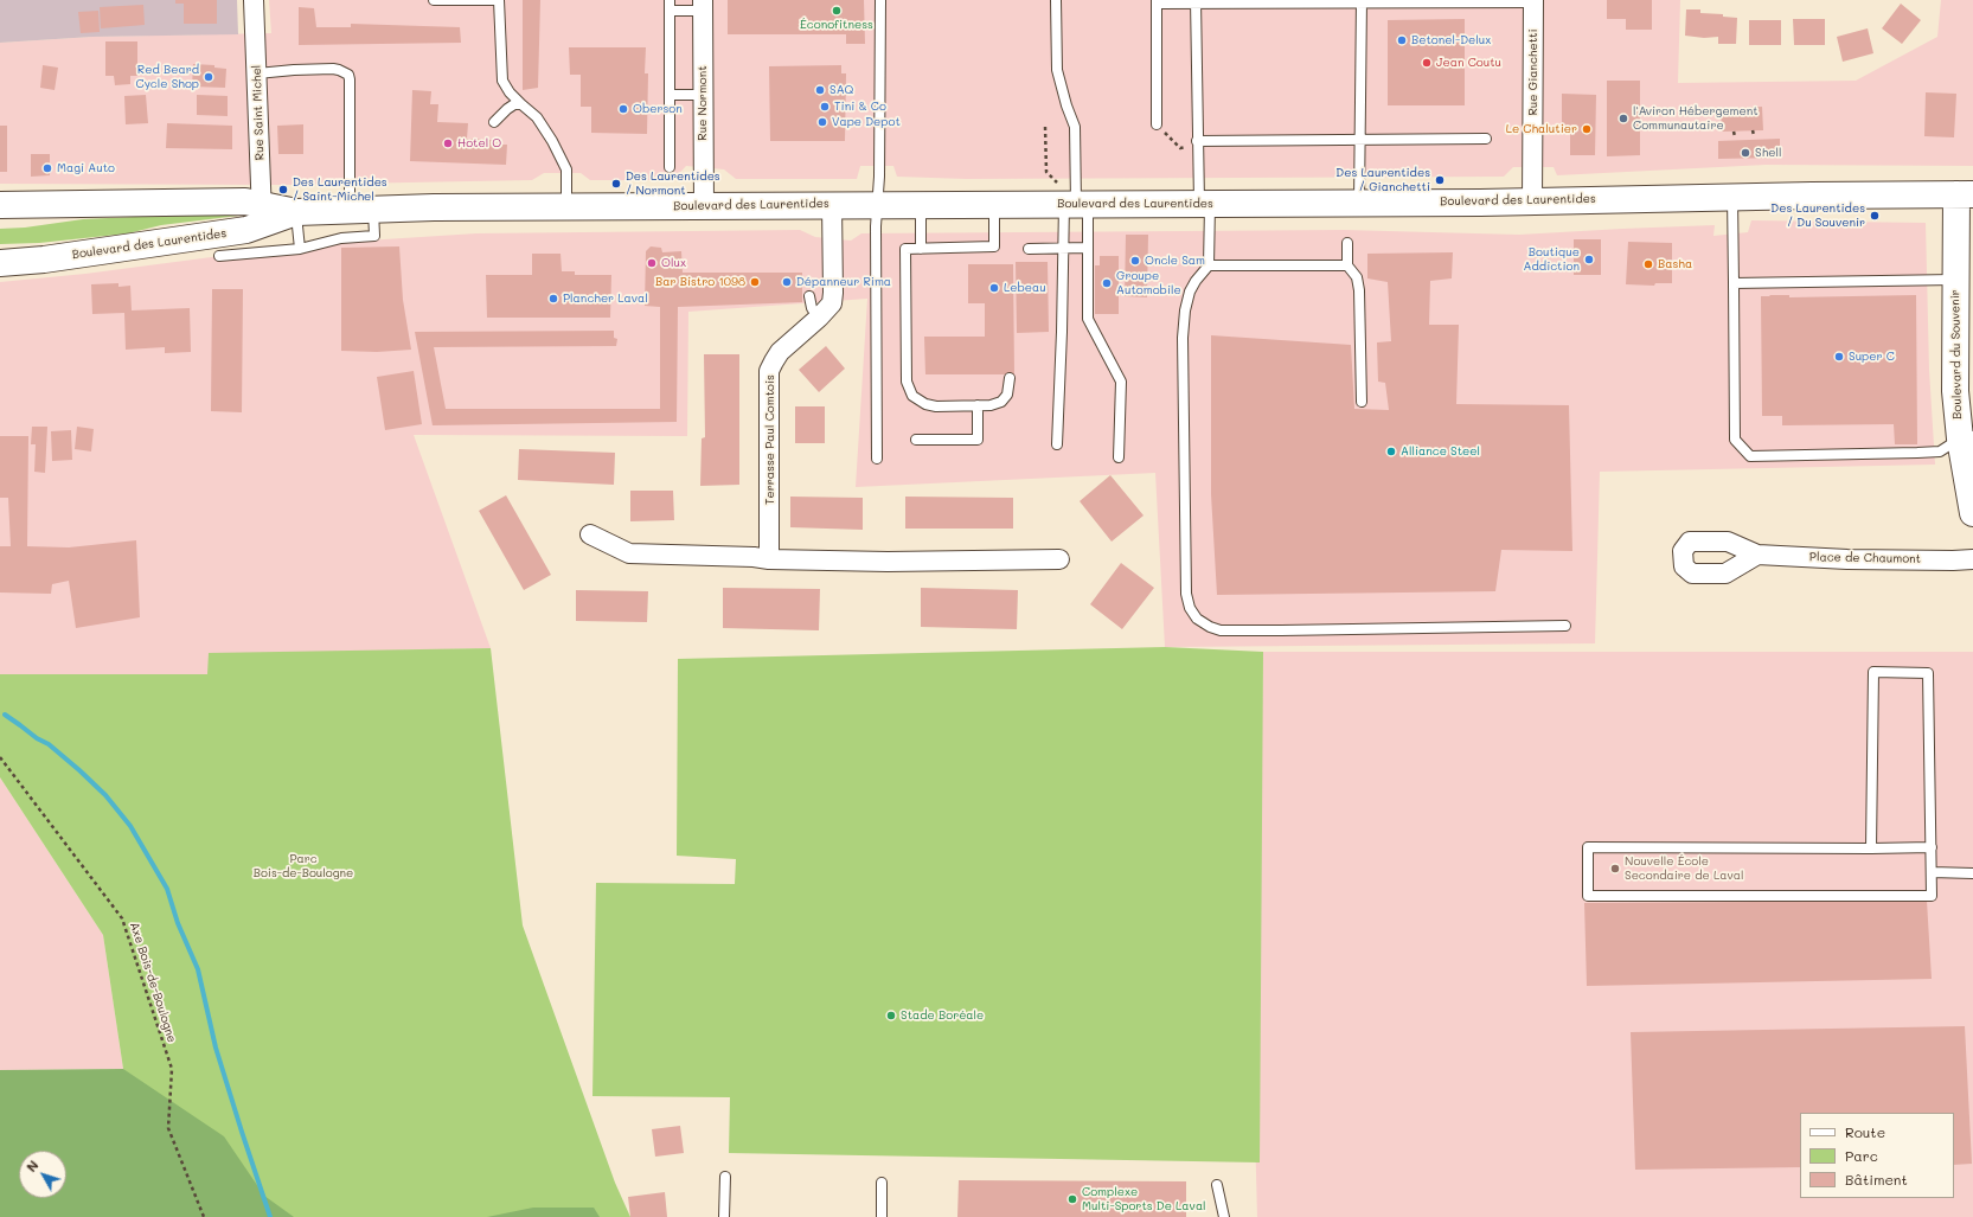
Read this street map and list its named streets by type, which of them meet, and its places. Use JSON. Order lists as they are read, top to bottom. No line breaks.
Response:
{"streets":{"main road":["Boulevard des Laurentides","Boulevard du Souvenir"],"street":["Rue Gianchetti","Rue Normont","Rue Saint Michel","Terrasse Paul Comtois","Place de Chaumont"],"path":["Axe Bois-de-Boulogne"]},"crossings":[["Rue Gianchetti","Boulevard des Laurentides"],["Rue Normont","Boulevard des Laurentides"],["Rue Saint Michel","Boulevard des Laurentides"],["Boulevard des Laurentides","Boulevard du Souvenir"],["Boulevard des Laurentides","Terrasse Paul Comtois"]],"parks":["Parc Bois-de-Boulogne"],"places":["Éconofitness","Betonel-Delux","Jean Coutu","Red Beard Cycle Shop","SAQ","Tini & Co","Oberson","l'Aviron Hébergement Communautaire","Vape Depot","Le Chalutier","Hotel O","Shell","Magi Auto","Des Laurentides / Gianchetti","Des Laurentides / Normont","Des Laurentides / Saint-Michel","Des Laurentides / Du Souvenir","Boutique Addiction","Oncle Sam","Olux","Basha","Bar Bistro 1098","Dépanneur Rima","Groupe Automobile","Lebeau","Plancher Laval","Super C","Alliance Steel","Nouvelle École Secondaire de Laval","Stade Boréale","Complexe Multi-Sports De Laval"],"legend":["Route","Parc","Bâtiment"],"north":"top left"}
